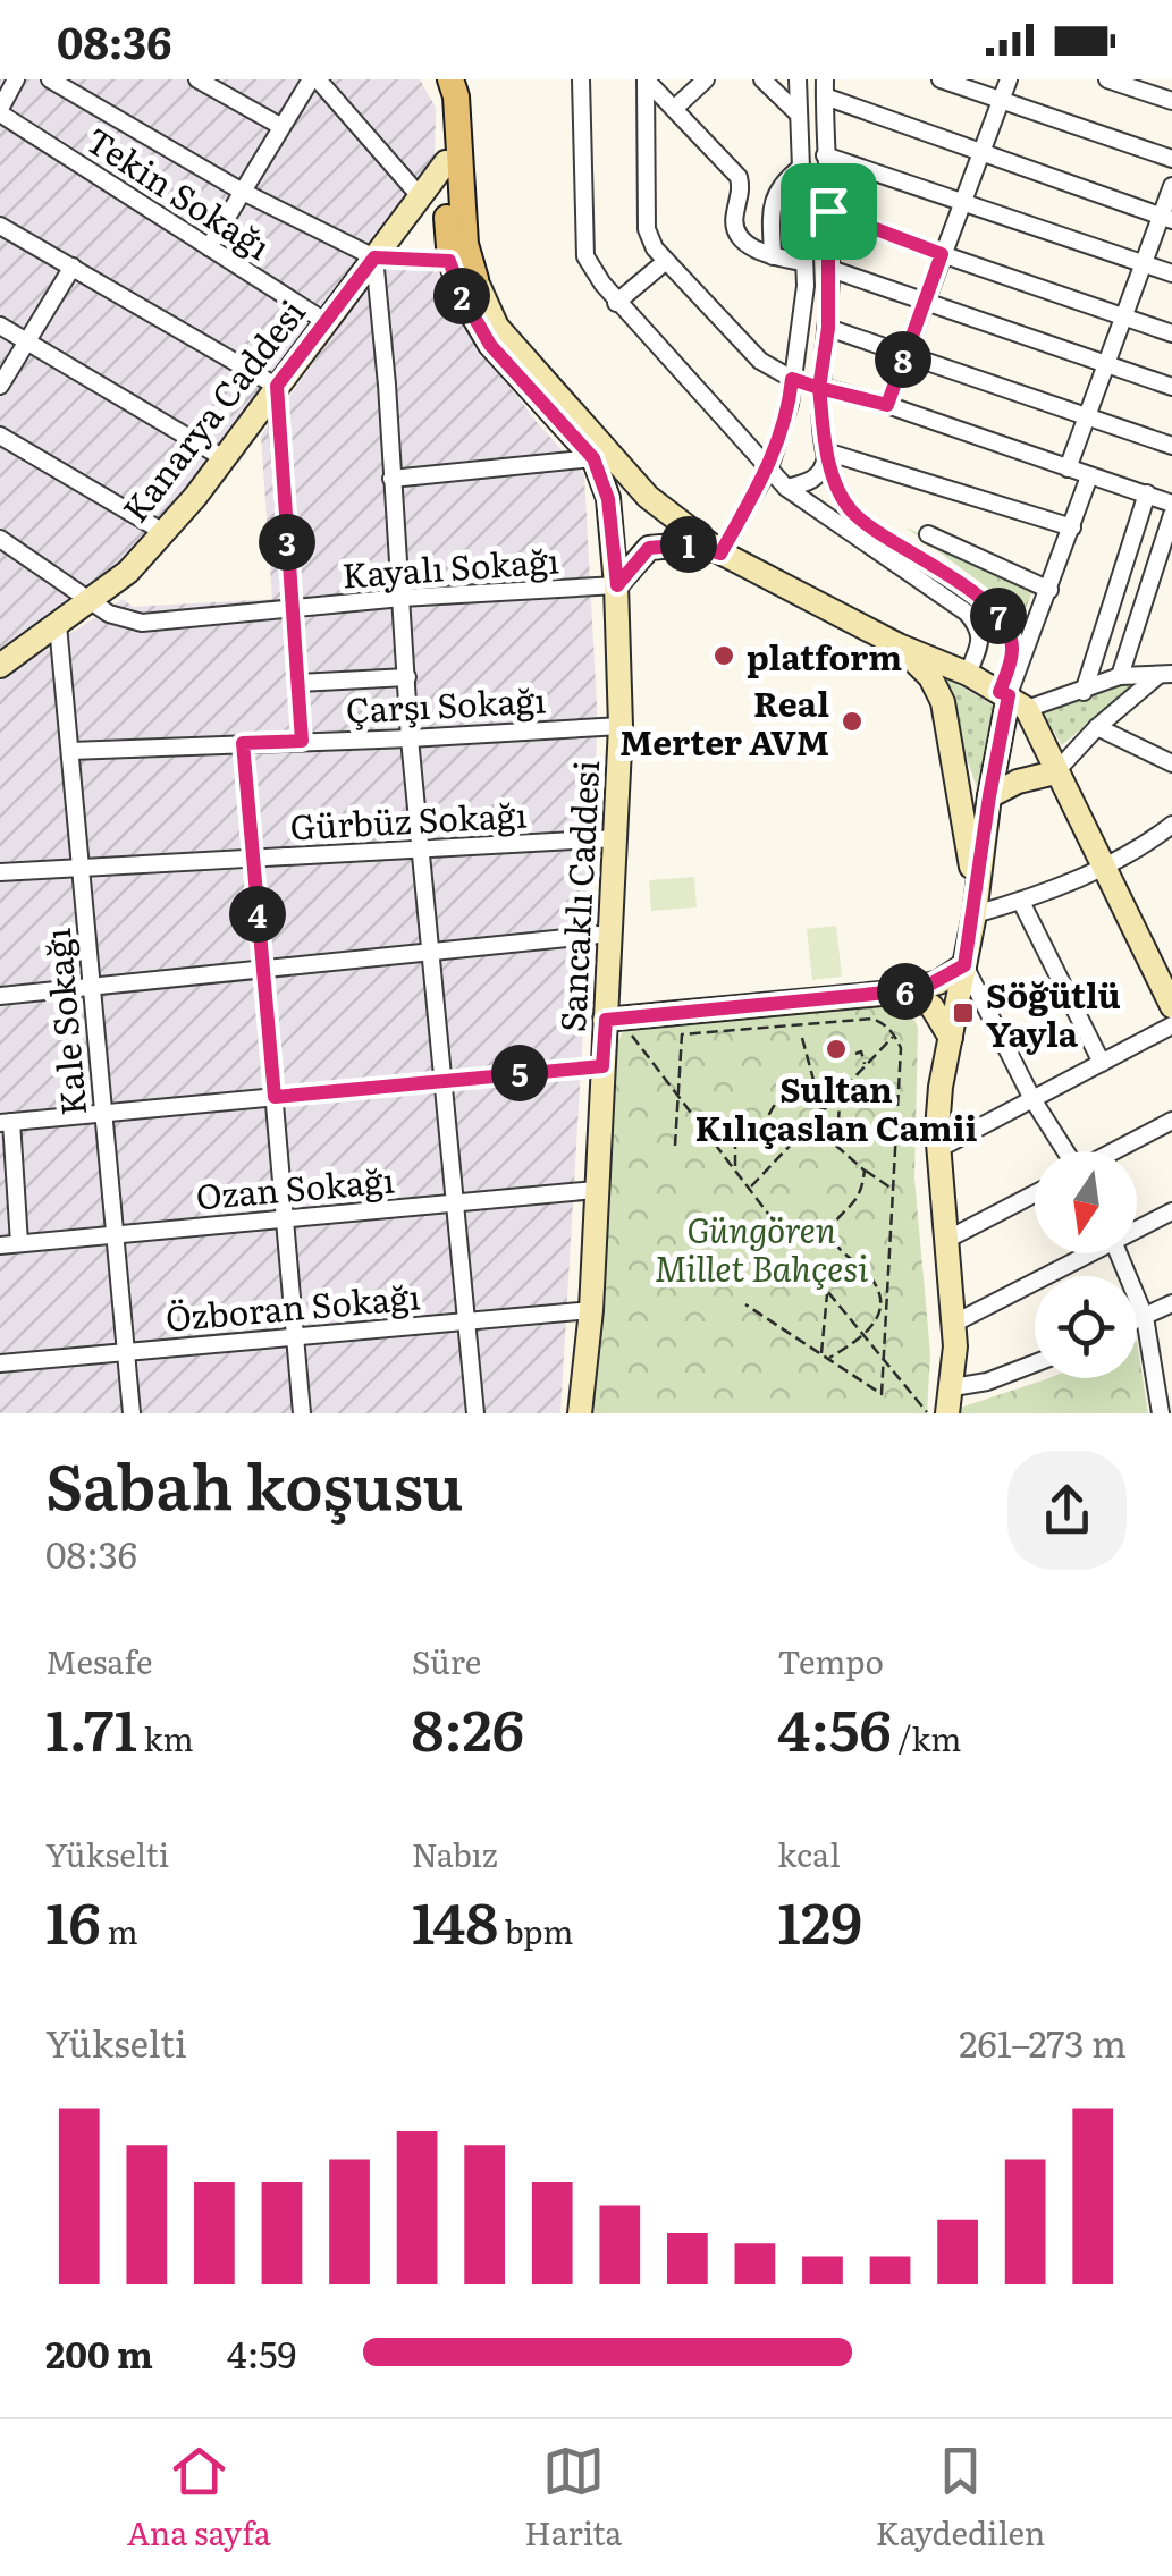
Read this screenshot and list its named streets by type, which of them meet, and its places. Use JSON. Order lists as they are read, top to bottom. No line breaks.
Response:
{"streets":{"main road":["Kanarya Caddesi","Sancaklı Caddesi"],"street":["Tekin Sokağı","Kayalı Sokağı","Çarşı Sokağı","Gürbüz Sokağı","Kale Sokağı","Ozan Sokağı","Özboran Sokağı"]},"crossings":[["Tekin Sokağı","Kanarya Caddesi"],["Kanarya Caddesi","Kayalı Sokağı"],["Kanarya Caddesi","Kale Sokağı"],["Kayalı Sokağı","Sancaklı Caddesi"],["Çarşı Sokağı","Sancaklı Caddesi"],["Çarşı Sokağı","Kale Sokağı"],["Gürbüz Sokağı","Sancaklı Caddesi"],["Gürbüz Sokağı","Kale Sokağı"],["Sancaklı Caddesi","Ozan Sokağı"],["Sancaklı Caddesi","Özboran Sokağı"],["Kale Sokağı","Ozan Sokağı"],["Kale Sokağı","Özboran Sokağı"]],"parks":["Güngören Millet Bahçesi"],"places":{"other":["platform","Real Merter AVM","Sultan Kılıçaslan Camii"],"transit":["Söğütlü Yayla"]},"north":"bottom","page":{"status":"08:36","pins":["2","8","3","1","7","4","6","5"],"heading":["Sabah koşusu","08:36"],"stats":[["Mesafe","1.71 km"],["Süre","8:26"],["Tempo","4:56 /km"],["Yükselti","16 m"],["Nabız","148 bpm"],["kcal","129"]],"chart":["Yükselti","261–273 m"],"list":[{"name":"200 m","note":"4:59"}],"tabs":["Ana sayfa","Harita","Kaydedilen"]}}
